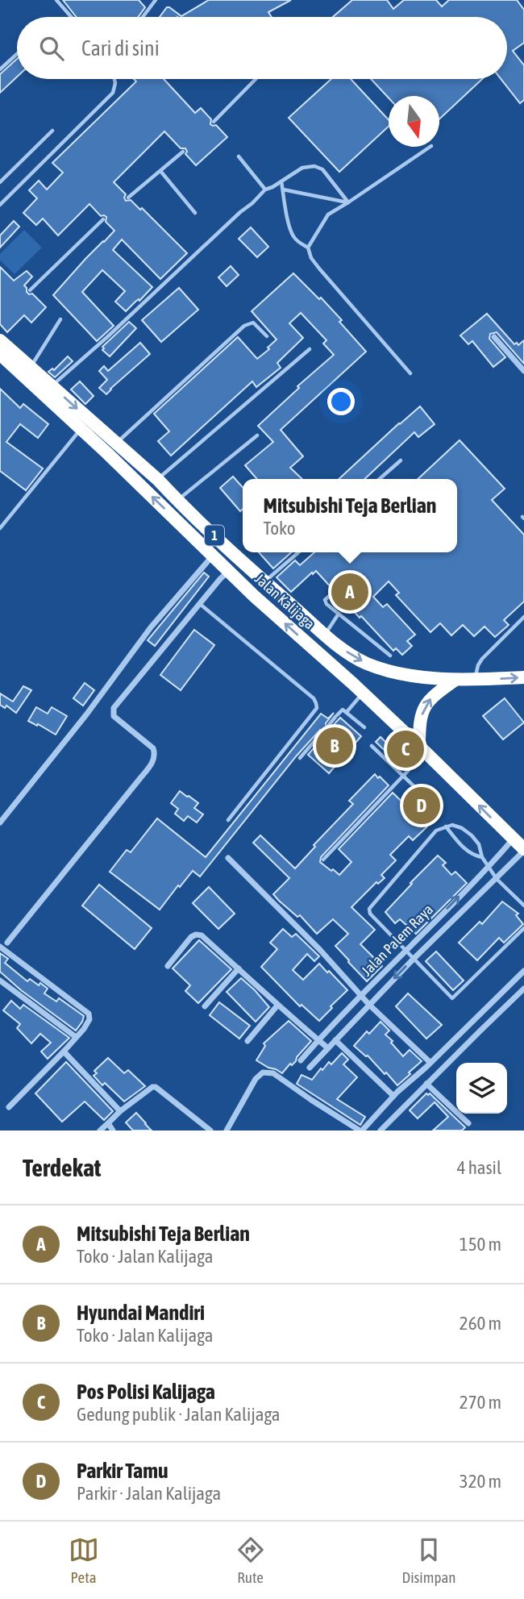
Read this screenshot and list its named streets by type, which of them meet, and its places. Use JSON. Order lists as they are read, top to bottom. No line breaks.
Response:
{"streets":{"highway":["1","Jalan Kalijaga"],"street":["Jalan Palem Raya"]},"crossings":[["1","Jalan Kalijaga"],["Jalan Kalijaga","Jalan Palem Raya"]],"north":"bottom","page":{"search":"Cari di sini","popup":["Mitsubishi Teja Berlian","Toko"],"pins":["A","B","C","D"],"heading":["Terdekat","4 hasil"],"list":[{"mark":"A","name":"Mitsubishi Teja Berlian","note":"Toko · Jalan Kalijaga","value":"150 m"},{"mark":"B","name":"Hyundai Mandiri","note":"Toko · Jalan Kalijaga","value":"260 m"},{"mark":"C","name":"Pos Polisi Kalijaga","note":"Gedung publik · Jalan Kalijaga","value":"270 m"},{"mark":"D","name":"Parkir Tamu","note":"Parkir · Jalan Kalijaga","value":"320 m"}],"nav":["Peta","Rute","Disimpan"]}}
